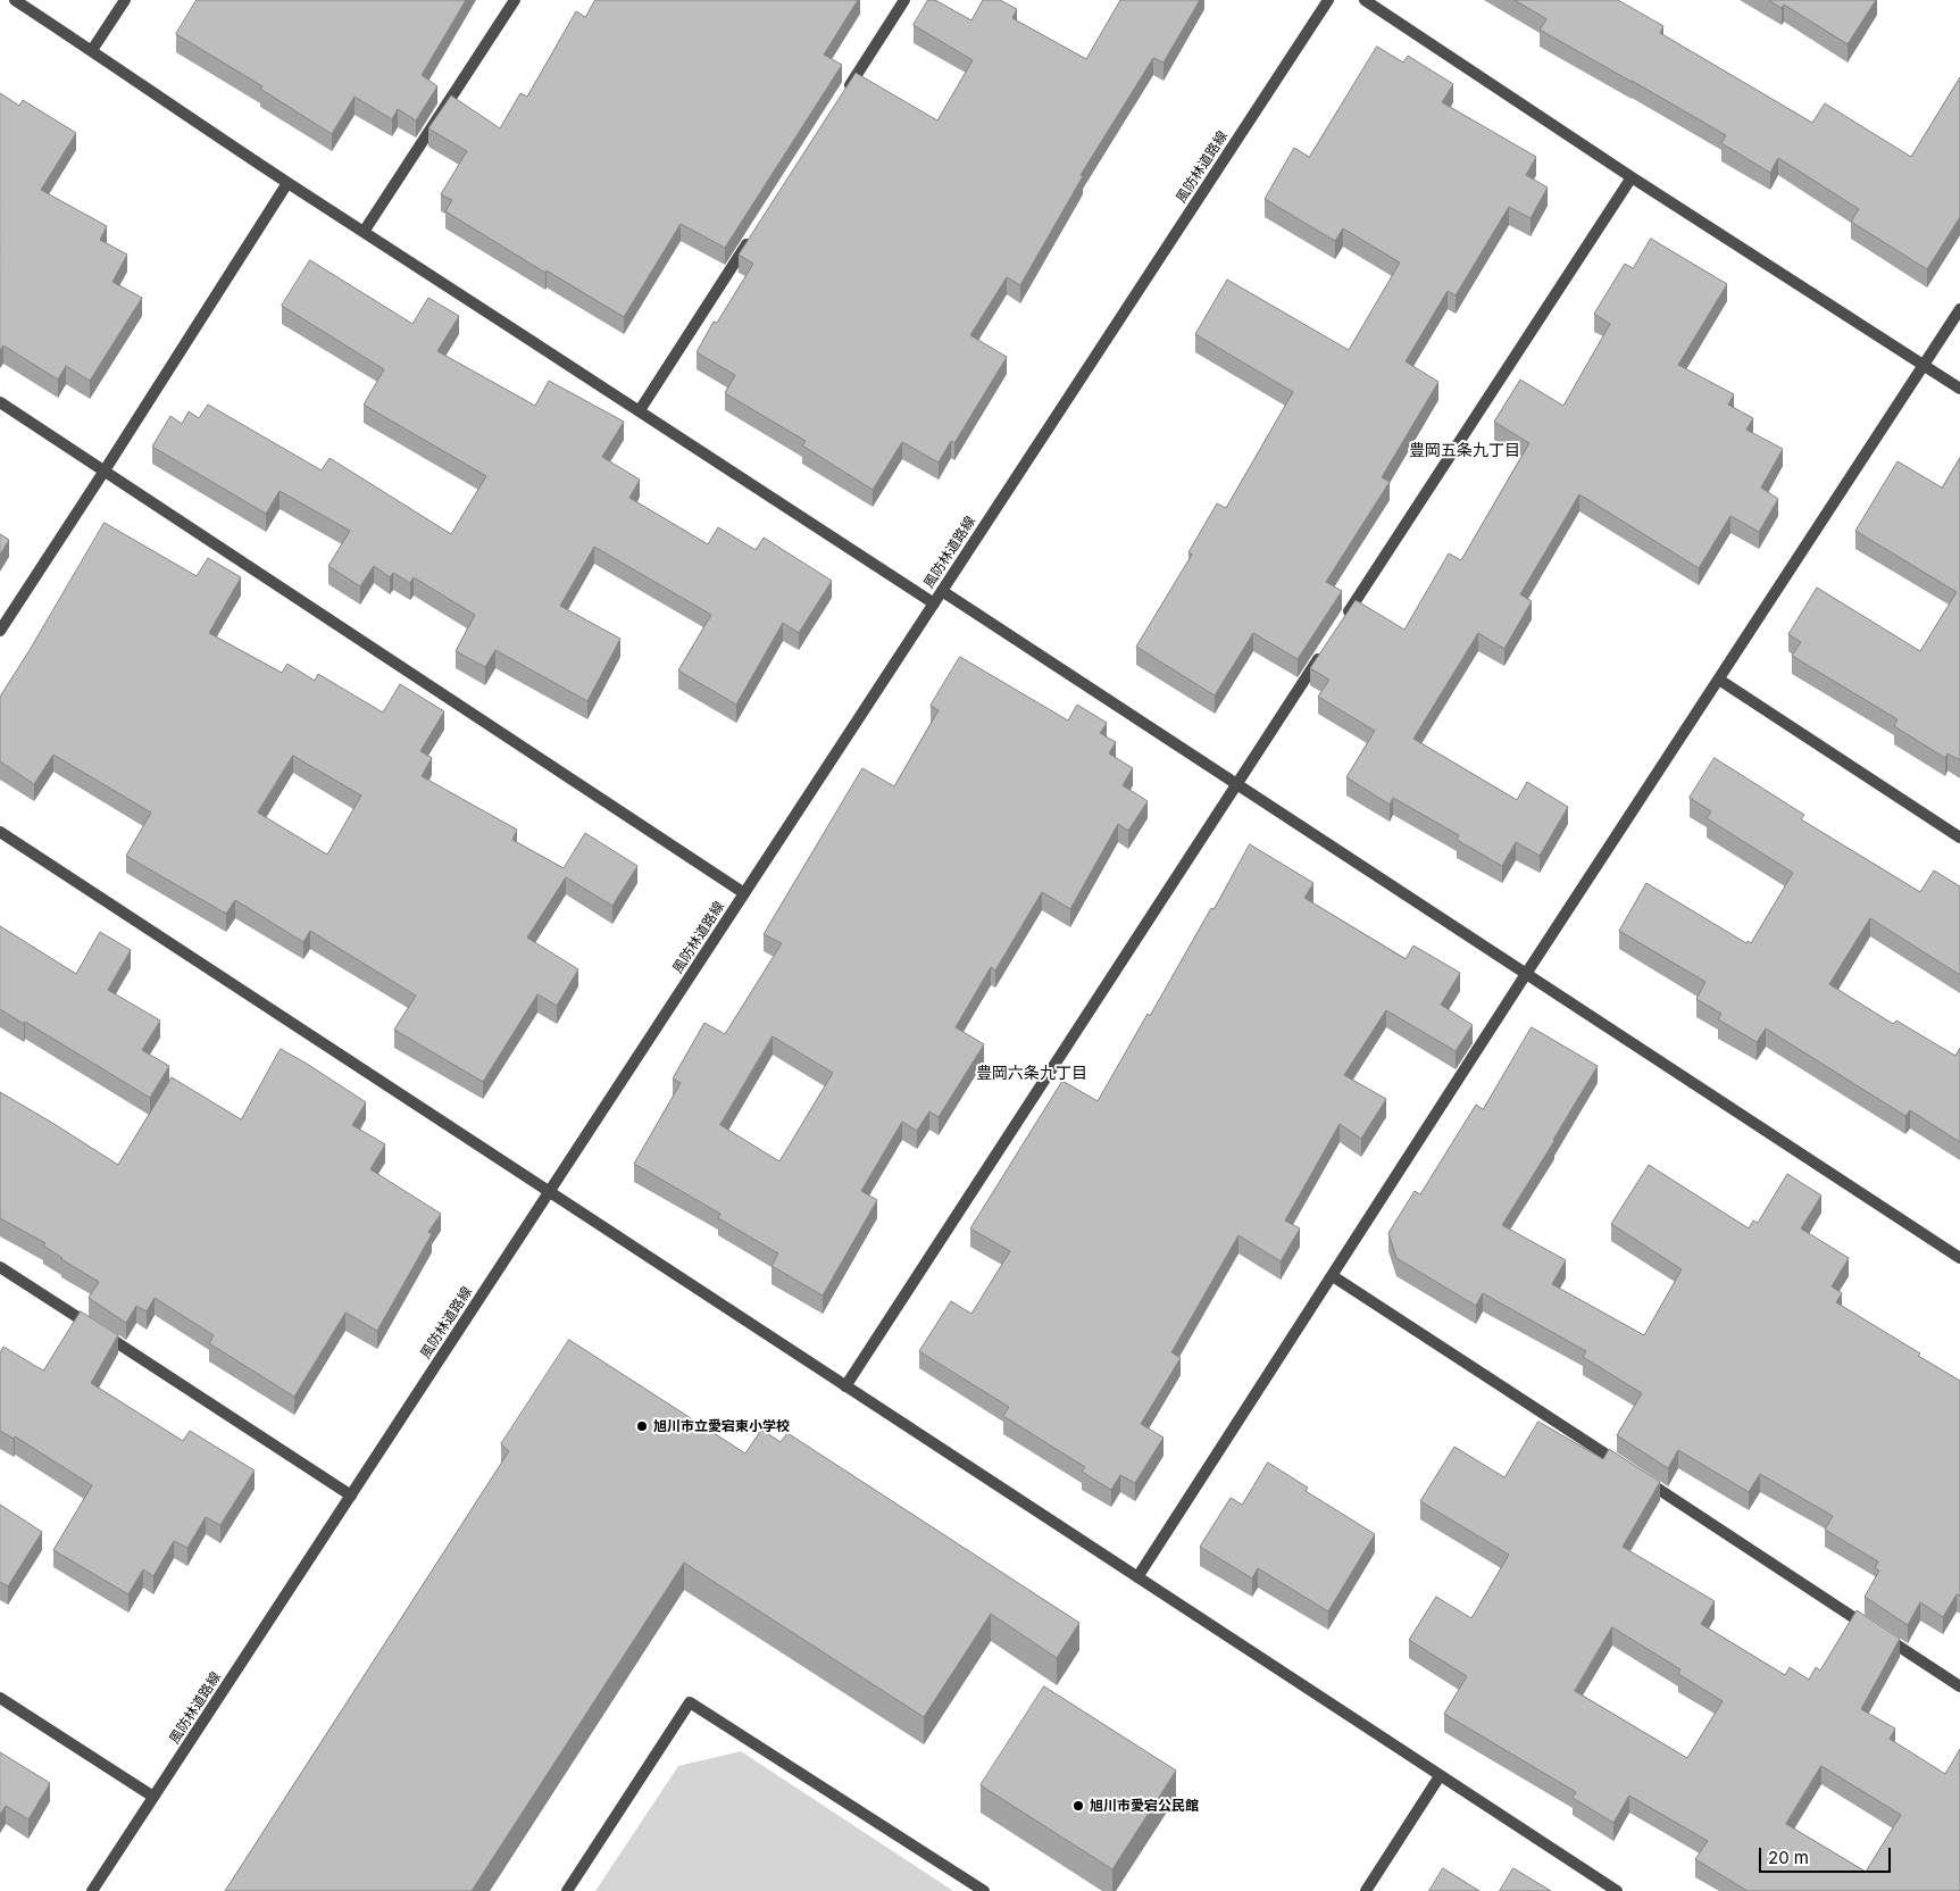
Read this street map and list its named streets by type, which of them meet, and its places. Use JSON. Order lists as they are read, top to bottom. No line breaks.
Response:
{"streets":{"street":["風防林道路線"]},"districts":["豊岡五条九丁目","豊岡六条九丁目"],"places":["旭川市立愛宕東小学校","旭川市愛宕公民館"],"scale_bar":"20 m"}
